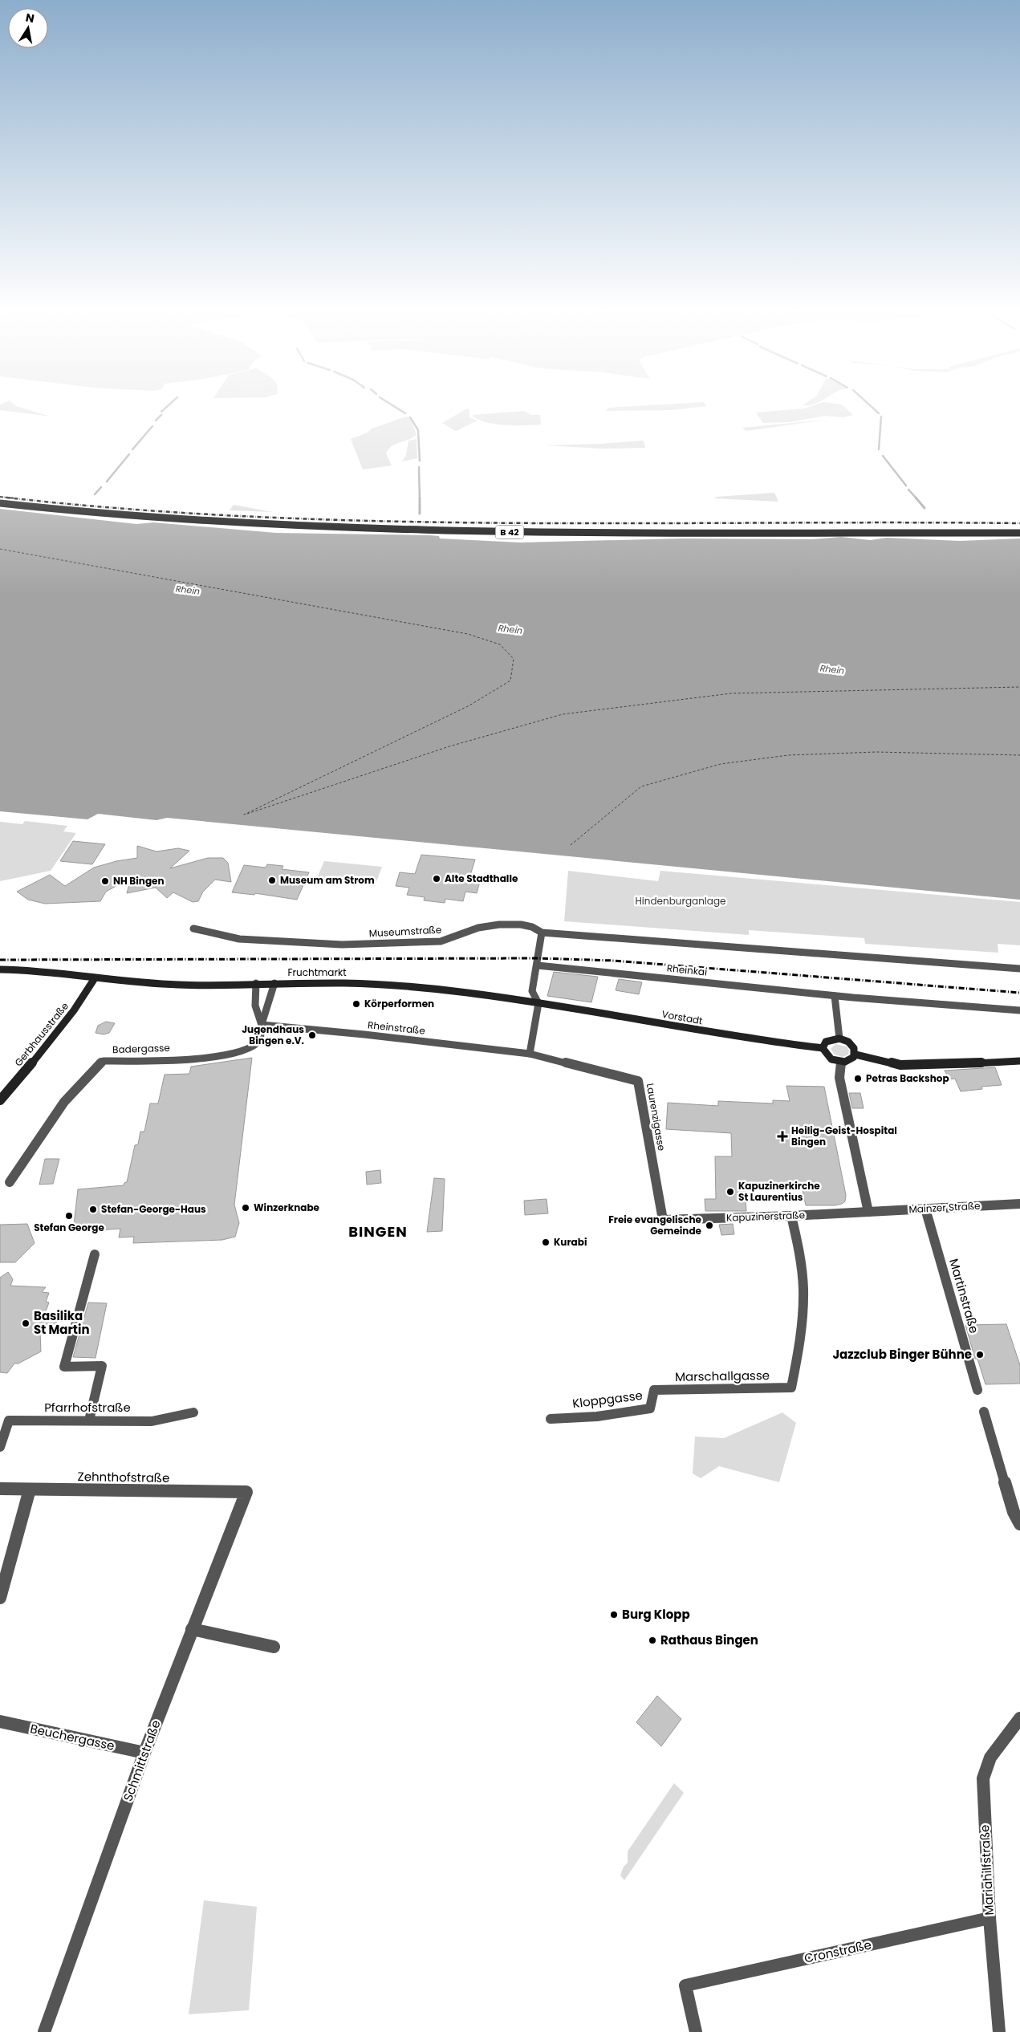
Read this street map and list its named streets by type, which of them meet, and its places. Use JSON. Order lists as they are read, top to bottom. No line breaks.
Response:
{"streets":{"main road":["B 42","Fruchtmarkt","Vorstadt","Gerbhausstraße"],"street":["Museumstraße","Rheinkai","Rheinstraße","Badergasse","Laurenzigasse","Mainzer Straße","Kapuzinerstraße","Martinstraße","Marschallgasse","Kloppgasse","Pfarrhofstraße","Zehnthofstraße","Beuchergasse","Schmittstraße","Mariahilfstraße","Cronstraße"]},"crossings":[["Fruchtmarkt","Vorstadt"],["Fruchtmarkt","Gerbhausstraße"],["Rheinstraße","Badergasse"],["Rheinstraße","Laurenzigasse"],["Laurenzigasse","Kapuzinerstraße"],["Mainzer Straße","Kapuzinerstraße"],["Mainzer Straße","Martinstraße"],["Kapuzinerstraße","Marschallgasse"],["Marschallgasse","Kloppgasse"],["Zehnthofstraße","Schmittstraße"],["Beuchergasse","Schmittstraße"],["Mariahilfstraße","Cronstraße"]],"districts":["BINGEN"],"water":["Rhein"],"parks":["Hindenburganlage"],"places":{"other":["Alte Stadthalle","Museum am Strom","NH Bingen","Körperformen","Jugendhaus Bingen e.V.","Petras Backshop","Kapuzinerkirche St Laurentius","Winzerknabe","Stefan-George-Haus","Stefan George","Freie evangelische Gemeinde","Kurabi","Basilika St Martin","Jazzclub Binger Bühne","Burg Klopp","Rathaus Bingen"],"health":["Heilig-Geist-Hospital Bingen"]},"north":"top"}
